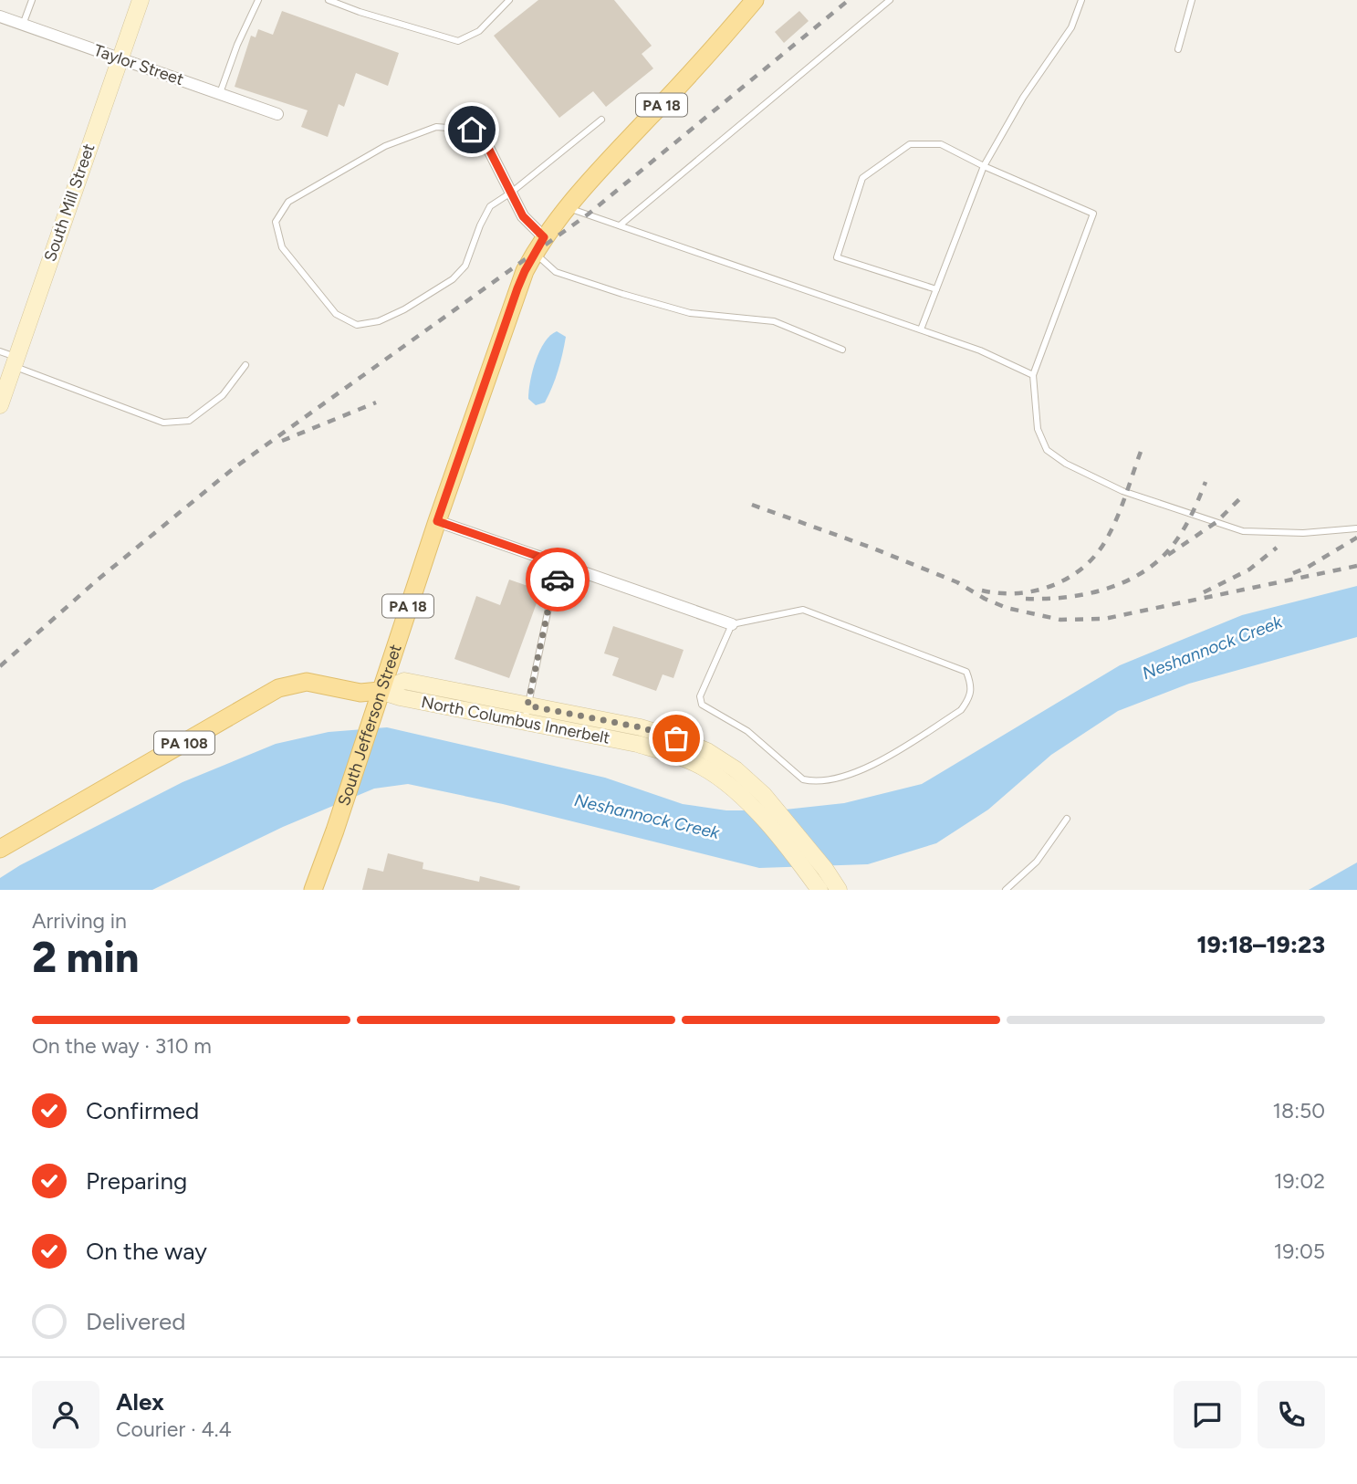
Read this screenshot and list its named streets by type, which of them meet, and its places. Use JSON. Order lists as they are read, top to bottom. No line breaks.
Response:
{"streets":{"main road":["PA 18","South Mill Street","North Columbus Innerbelt","South Jefferson Street","PA 108"],"street":["Taylor Street"]},"crossings":[["Taylor Street","South Mill Street"],["PA 18","South Jefferson Street"],["North Columbus Innerbelt","South Jefferson Street"],["North Columbus Innerbelt","PA 108"],["South Jefferson Street","PA 108"]],"water":["Neshannock Creek"],"page":{"heading":["2 min","Arriving in","19:18–19:23"],"panel":["Alex","Courier · 4.4"],"bar":"On the way · 310 m","list":[["Confirmed","18:50"],["Preparing","19:02"],["On the way","19:05"],"Delivered"]}}
